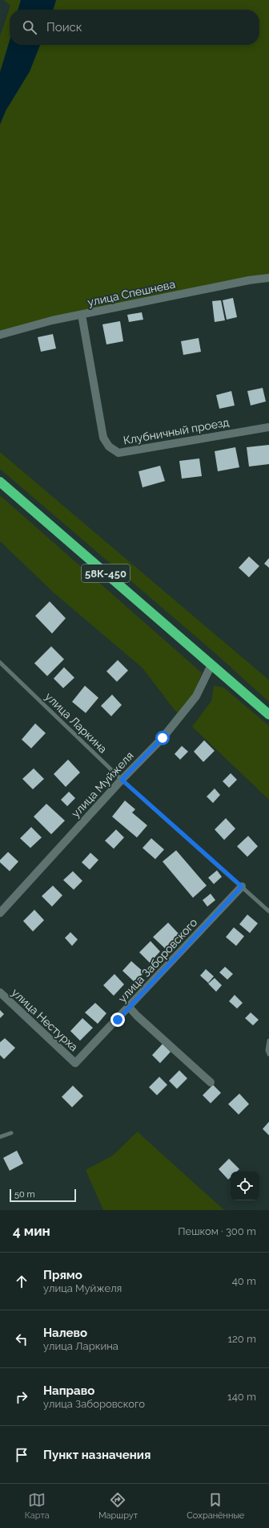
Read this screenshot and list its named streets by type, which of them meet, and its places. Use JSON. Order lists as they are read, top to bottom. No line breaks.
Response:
{"streets":{"highway":["58К-450"],"street":["улица Спешнева","Клубничный проезд","улица Муйжеля","улица Заборовского","улица Нестурха"],"lane":["улица Ларкина"]},"crossings":[["улица Спешнева","Клубничный проезд"],["58К-450","улица Муйжеля"],["улица Ларкина","улица Муйжеля"],["улица Ларкина","улица Заборовского"],["улица Заборовского","улица Нестурха"]],"scale_bar":"50 m","page":{"search":"Поиск","scale":"50 m","heading":["4 мин","Пешком · 300 m"],"list":[["Прямо","улица Муйжеля","40 m"],["Налево","улица Ларкина","120 m"],["Направо","улица Заборовского","140 m"],"Пункт назначения"],"nav":["Карта","Маршрут","Сохранённые"]}}
